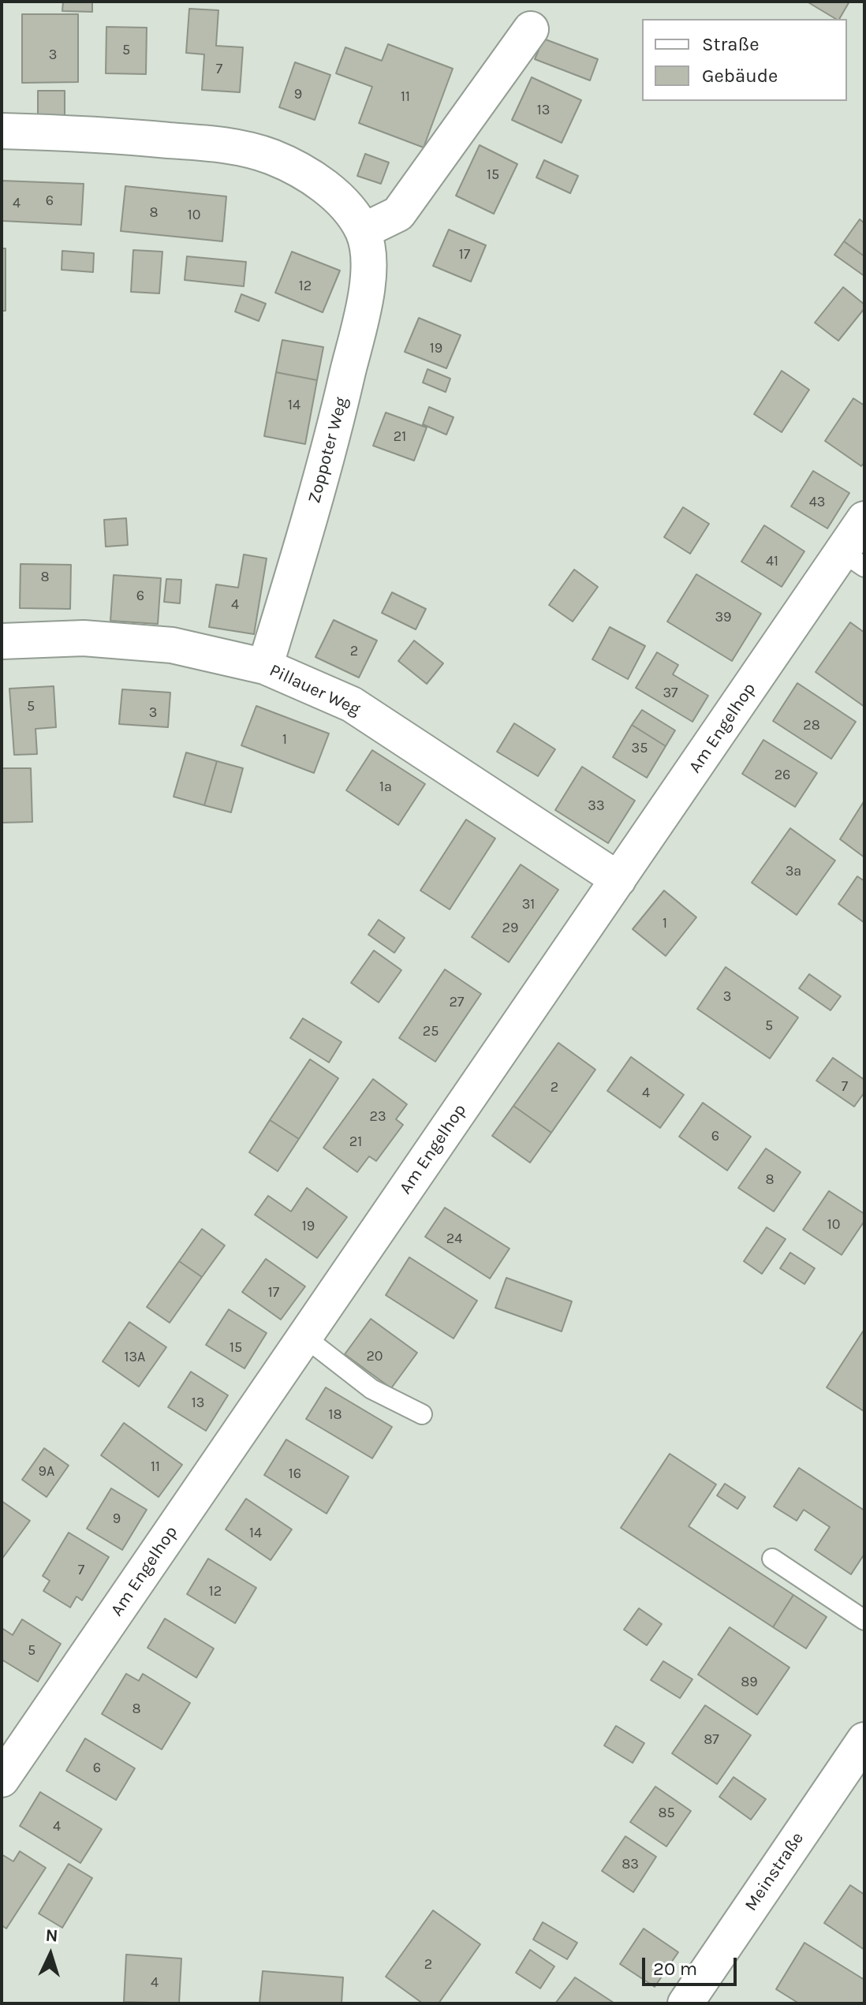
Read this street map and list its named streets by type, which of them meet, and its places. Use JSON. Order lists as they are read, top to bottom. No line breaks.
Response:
{"streets":{"street":["Zoppoter Weg","Pillauer Weg","Am Engelhop","Meinstraße"]},"crossings":[["Zoppoter Weg","Pillauer Weg"],["Pillauer Weg","Am Engelhop"]],"house_numbers":["5","3","7","9","11","13","15","6","4","8","10","17","12","19","14","21","43","41","8","6","4","39","2","37","5","3","28","1","35","26","1a","33","3a","31","1","29","3","27","5","25","7","2","4","23","6","21","8","10","19","24","17","15","20","13A","13","18","11","9A","16","9","14","7","12","5","89","8","87","6","85","4","83","2","4"],"legend":["Straße","Gebäude"],"scale_bar":"20 m","north":"top"}
